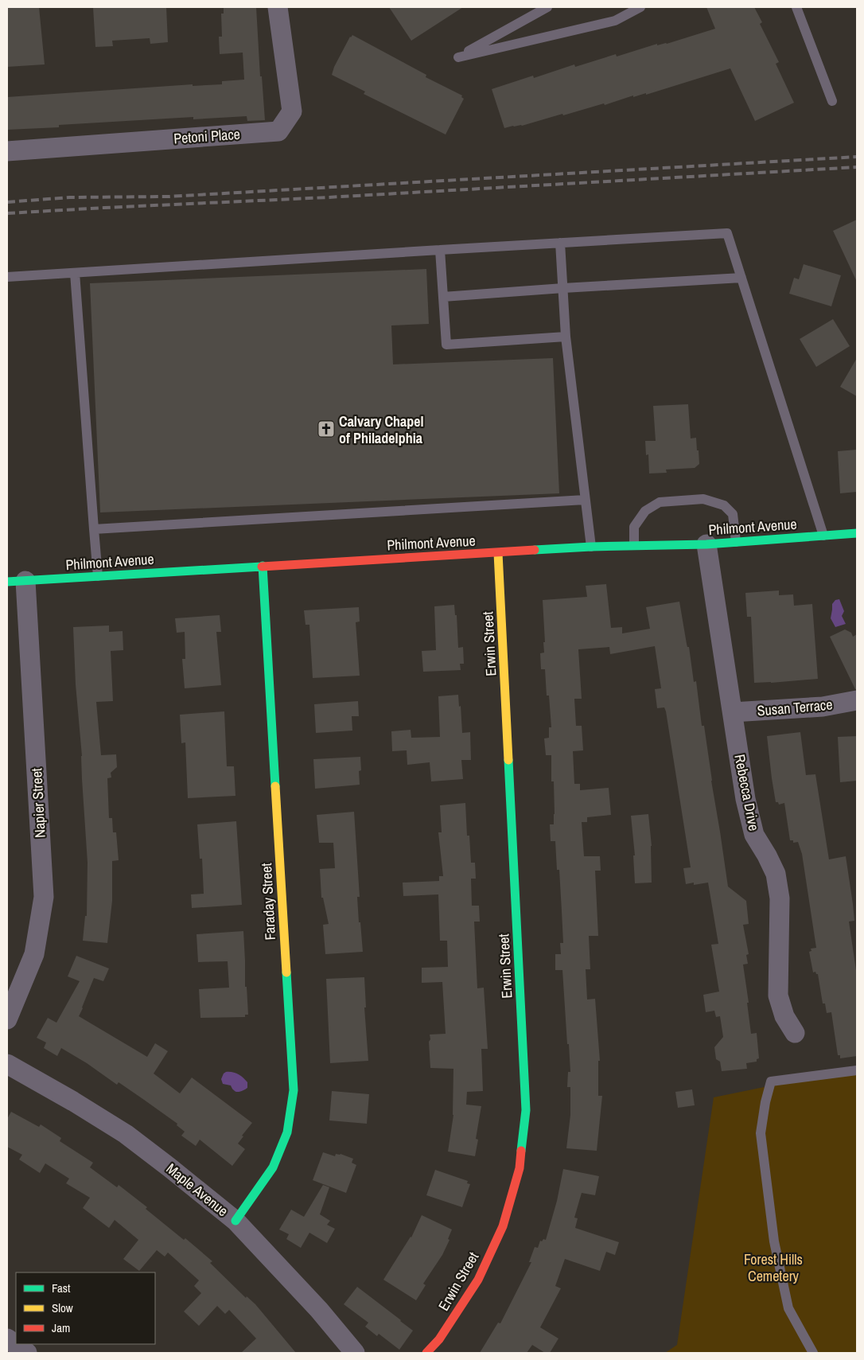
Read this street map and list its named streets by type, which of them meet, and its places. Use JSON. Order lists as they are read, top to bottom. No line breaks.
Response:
{"streets":{"street":["Petoni Place","Philmont Avenue","Erwin Street","Susan Terrace","Rebecca Drive","Napier Street","Faraday Street","Maple Avenue"]},"crossings":[["Philmont Avenue","Erwin Street"],["Philmont Avenue","Rebecca Drive"],["Philmont Avenue","Napier Street"],["Philmont Avenue","Faraday Street"],["Susan Terrace","Rebecca Drive"],["Faraday Street","Maple Avenue"]],"parks":["Forest Hills Cemetery"],"places":{"church":["Calvary Chapel of Philadelphia"]},"legend":["Fast","Slow","Jam"]}
